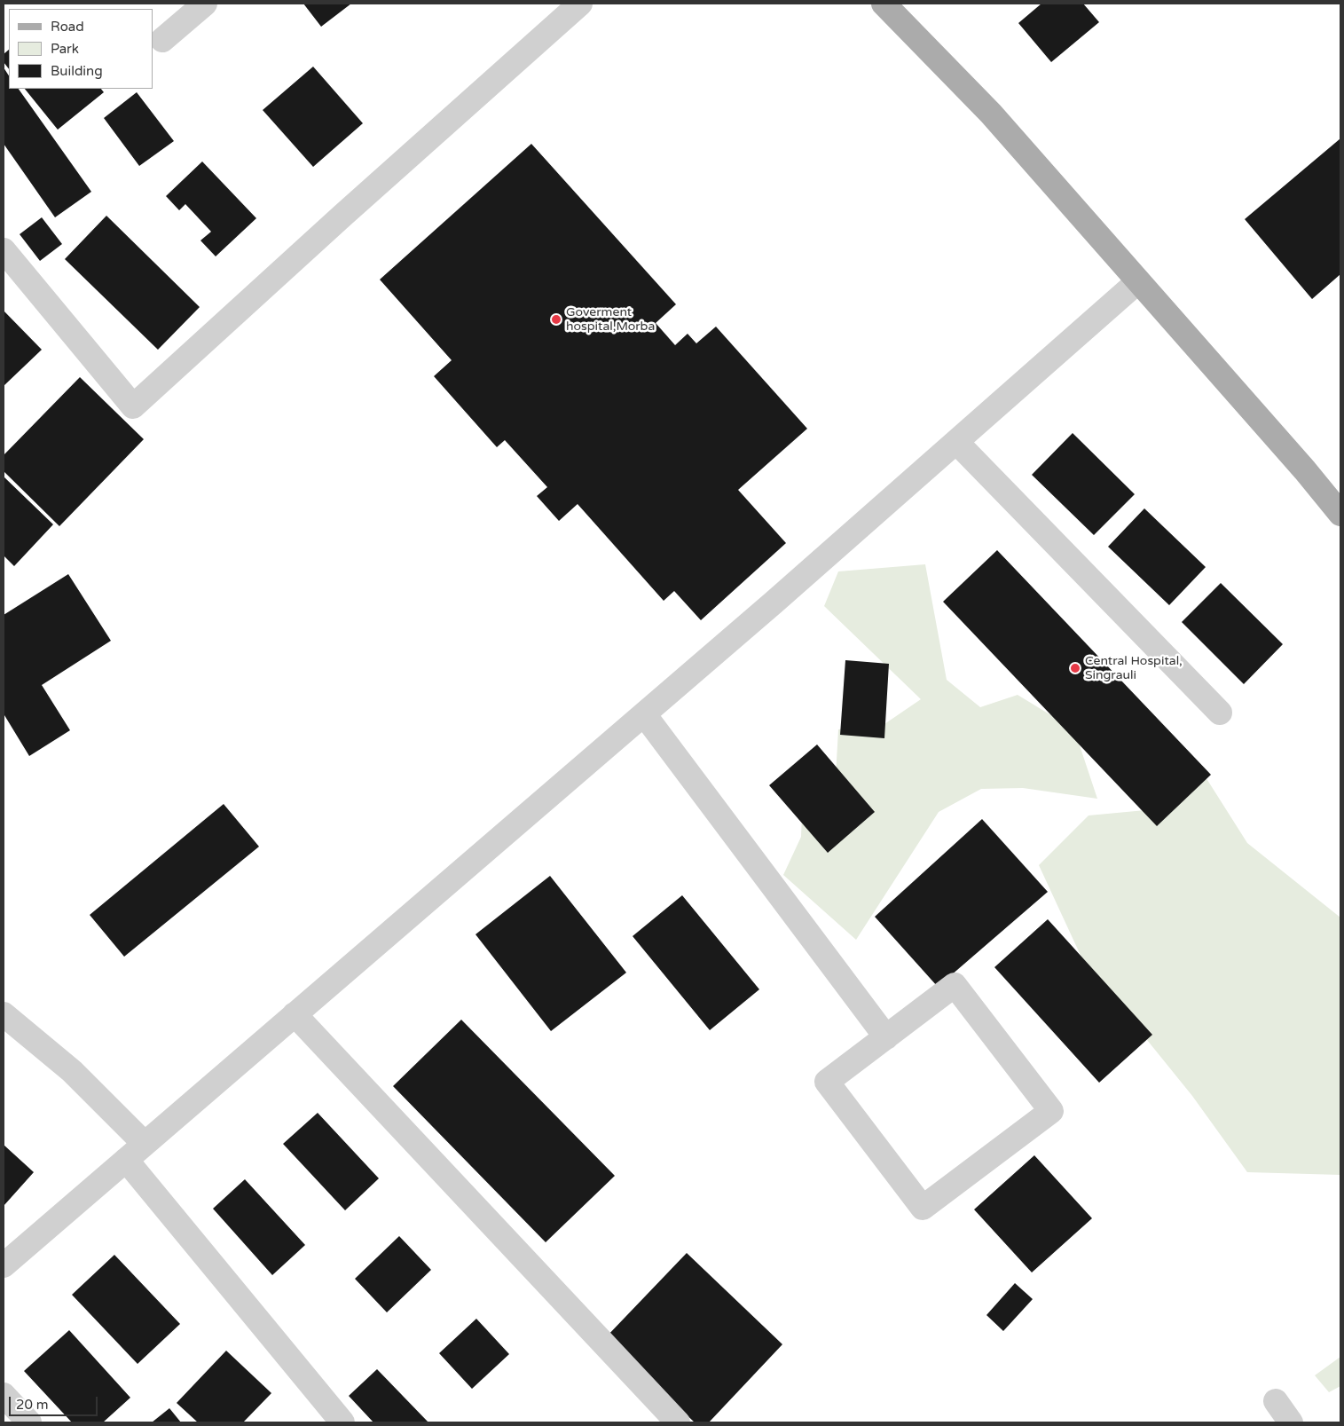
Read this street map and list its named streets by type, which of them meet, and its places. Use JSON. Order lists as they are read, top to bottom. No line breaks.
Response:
{"places":["Goverment hospital,Morba","Central Hospital, Singrauli"],"legend":["Road","Park","Building"],"scale_bar":"20 m"}
